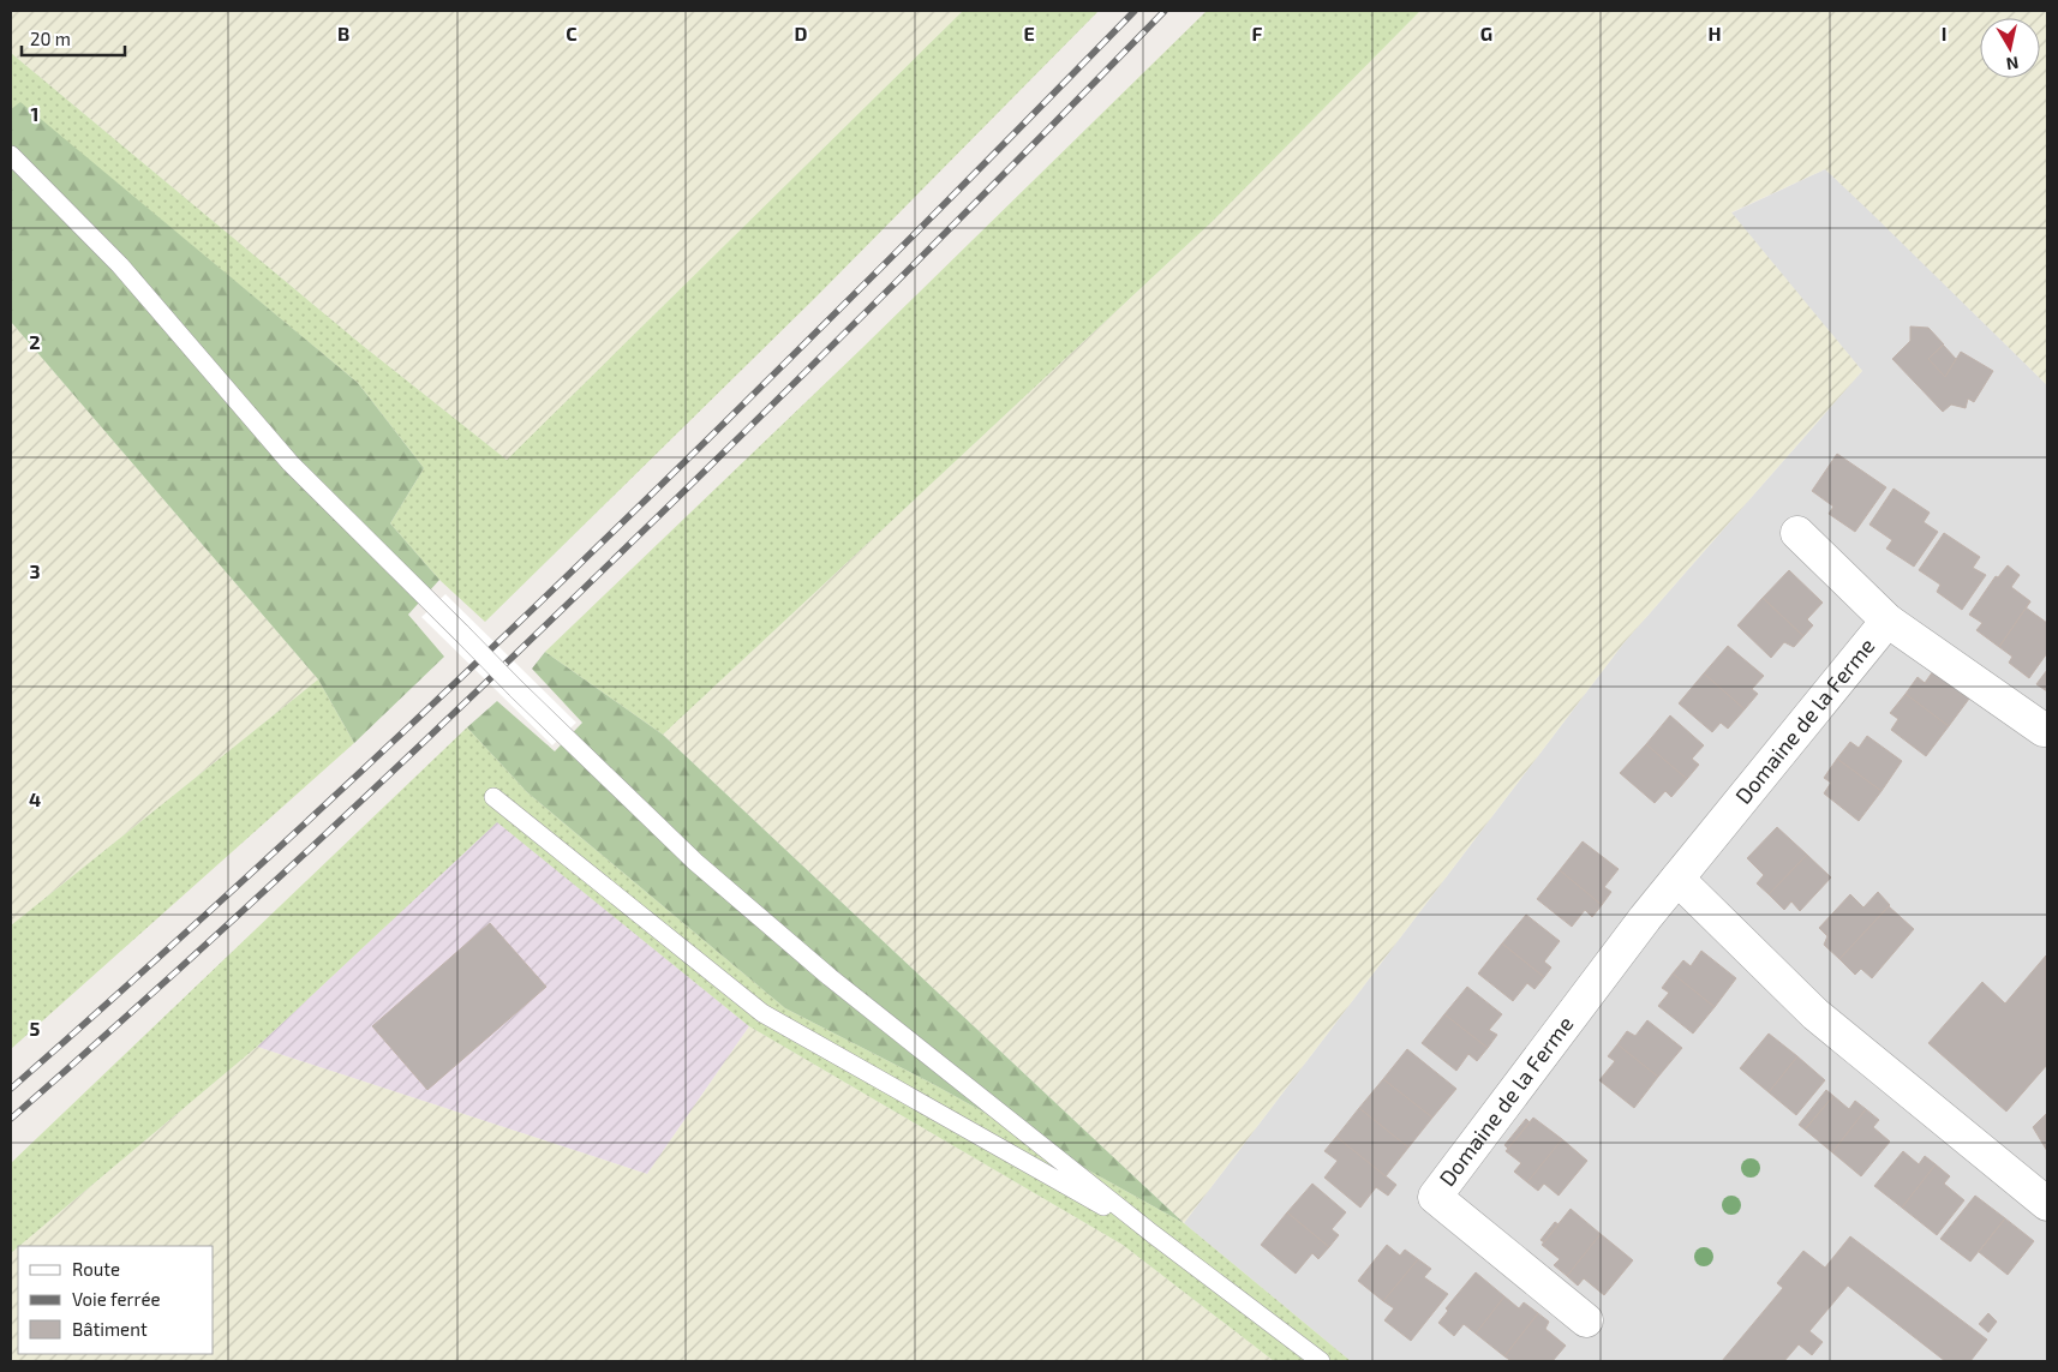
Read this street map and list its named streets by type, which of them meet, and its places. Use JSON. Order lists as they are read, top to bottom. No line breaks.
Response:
{"streets":{"street":["Domaine de la Ferme"]},"legend":["Route","Voie ferrée","Bâtiment"],"scale_bar":"20 m","north":"bottom","grid":{"columns":["B","C","D","E","F","G","H","I"],"rows":["1","2","3","4","5"]}}
